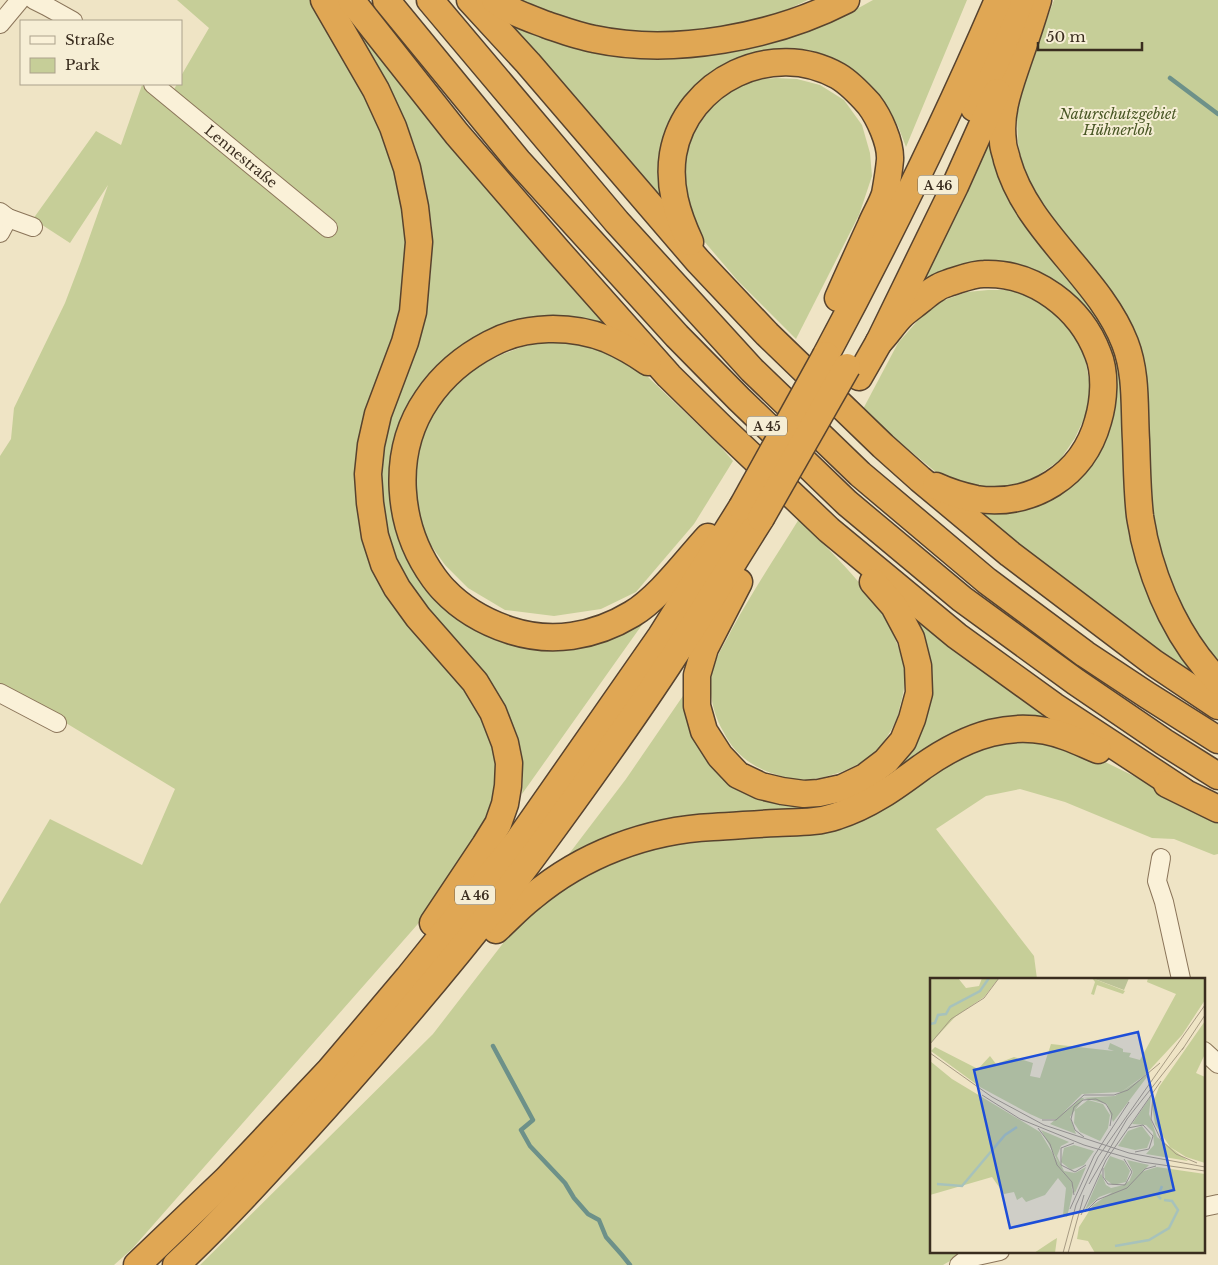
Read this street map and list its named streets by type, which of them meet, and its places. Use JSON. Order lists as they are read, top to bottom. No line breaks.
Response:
{"streets":{"highway":["A 46","A 45"],"street":["Lennestraße"]},"parks":["Naturschutzgebiet Hühnerloh"],"legend":["Straße","Park"],"scale_bar":"50 m"}
